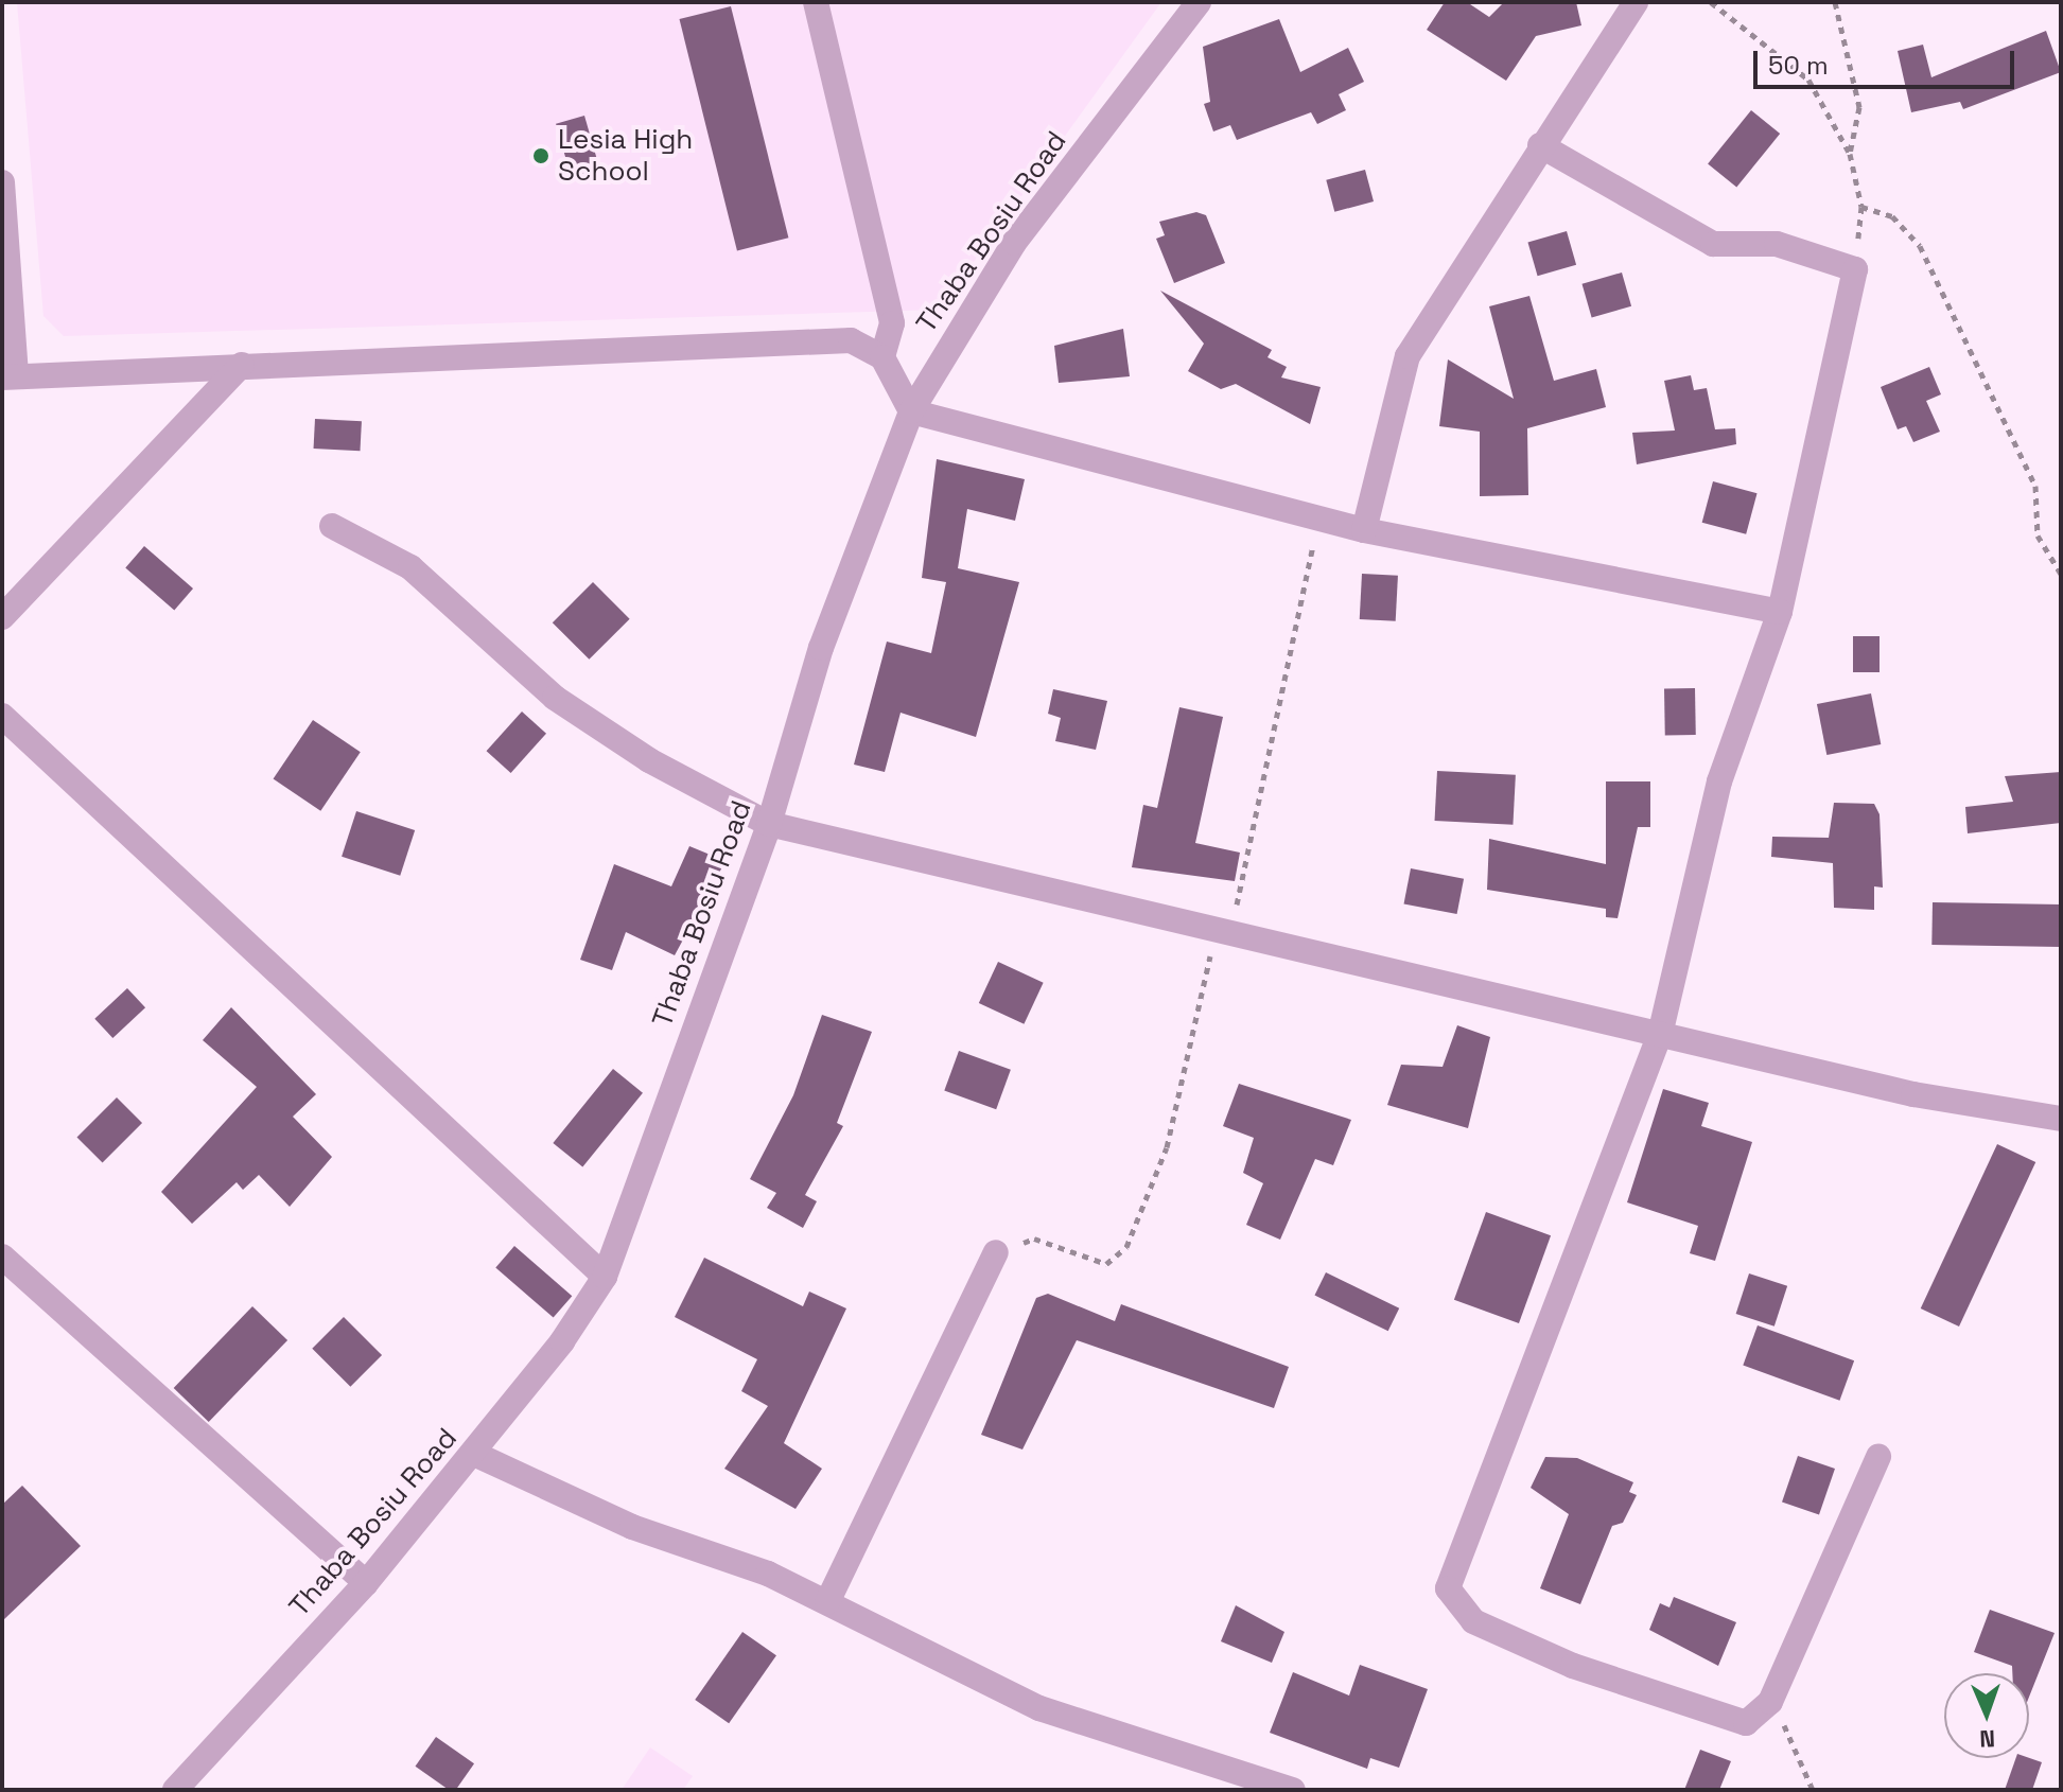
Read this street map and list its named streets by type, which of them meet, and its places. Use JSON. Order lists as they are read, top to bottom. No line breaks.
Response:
{"streets":{"street":["Thaba Bosiu Road"]},"places":["Lesia High School"],"scale_bar":"50 m","north":"bottom"}
